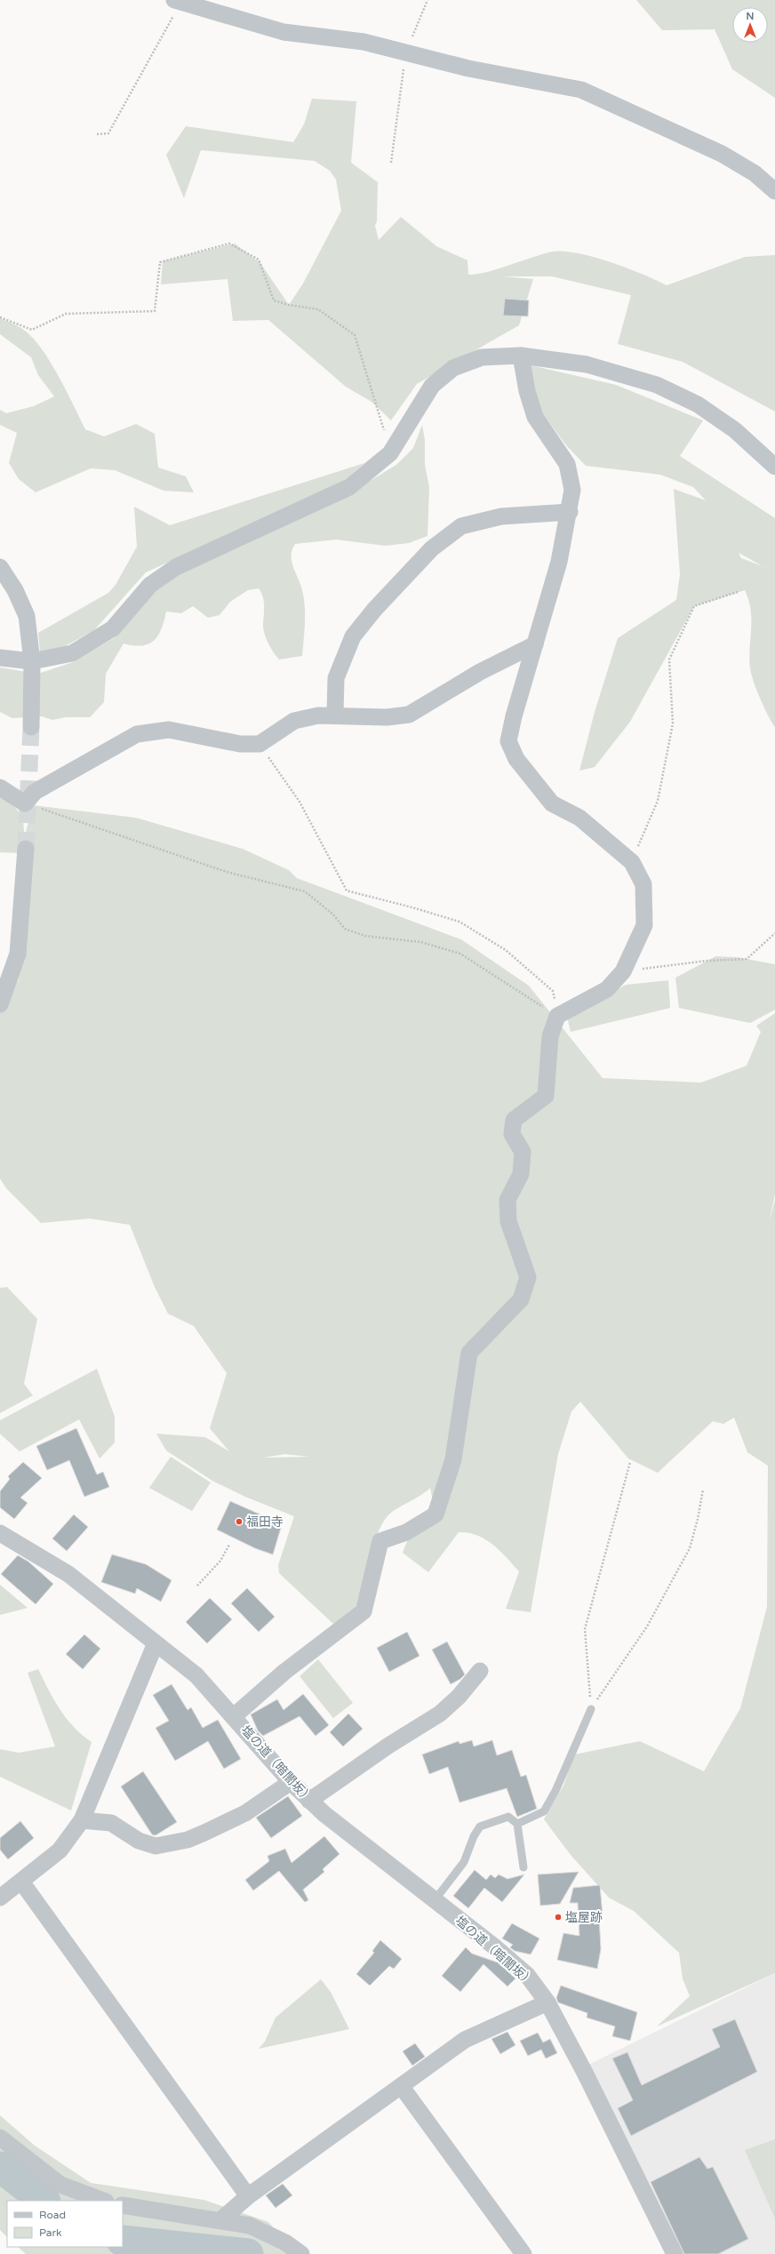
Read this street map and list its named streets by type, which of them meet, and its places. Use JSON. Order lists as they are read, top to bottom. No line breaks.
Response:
{"streets":{"street":["塩の道（暗闇坂）"]},"places":["福田寺","塩屋跡"],"legend":["Road","Park"],"north":"top"}
